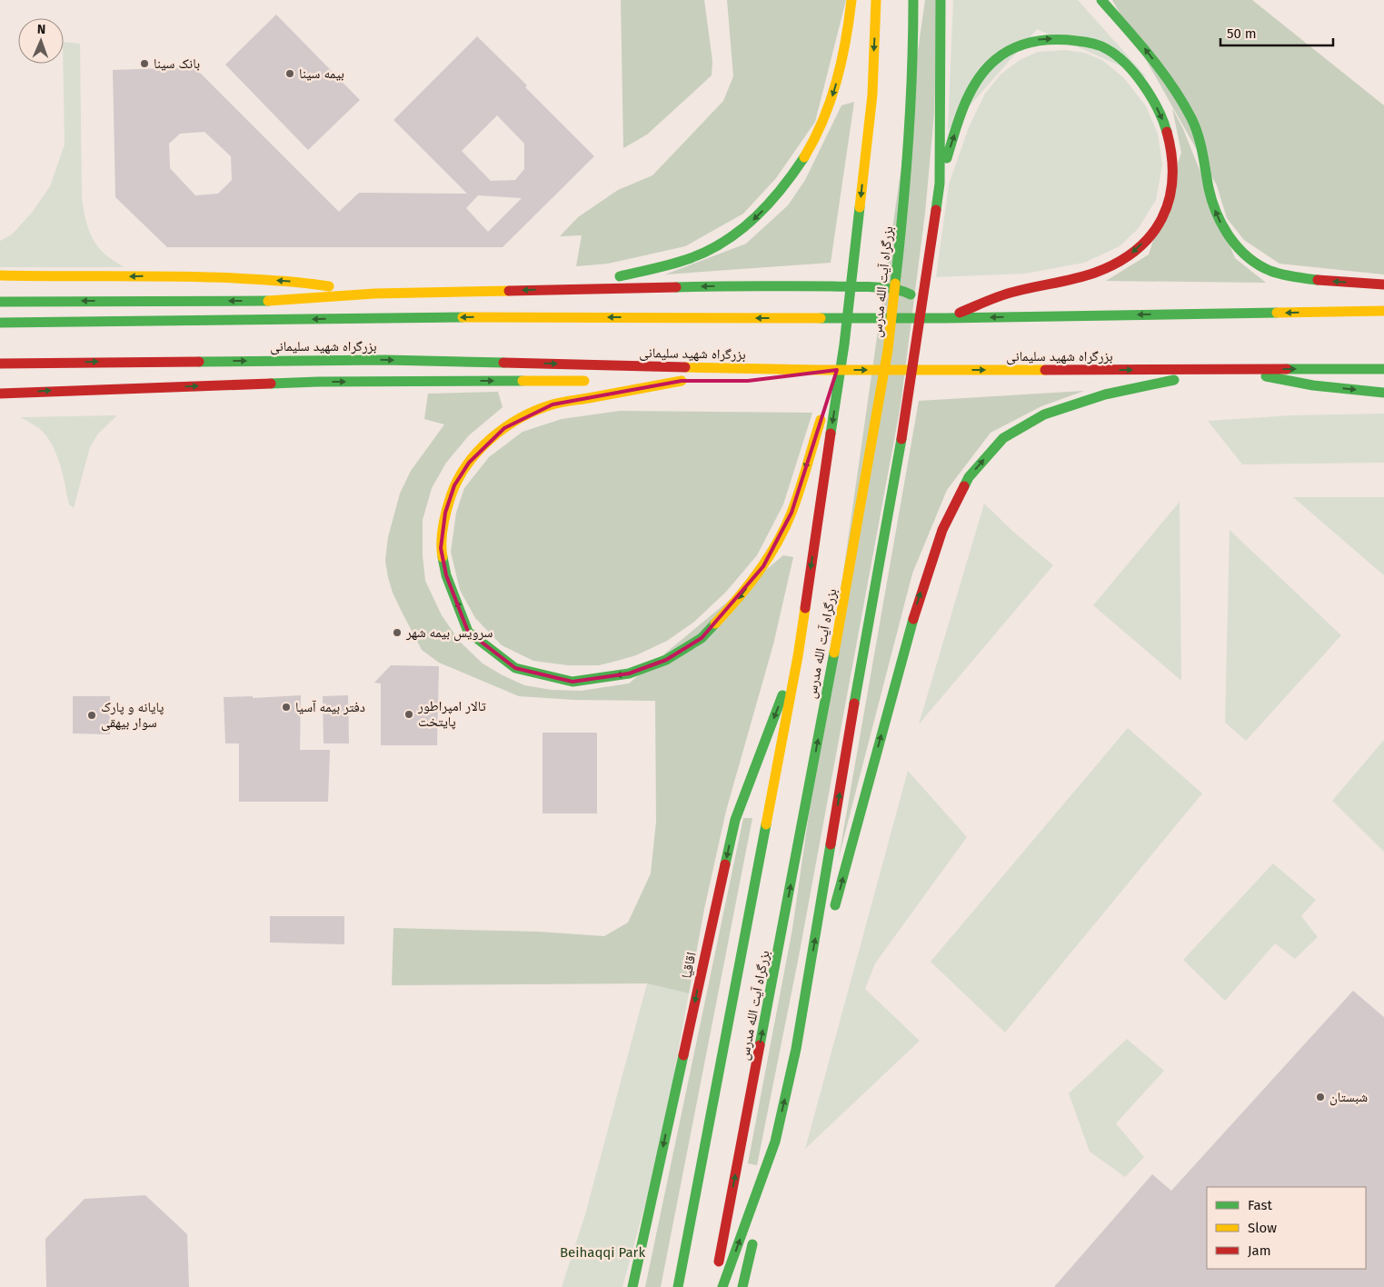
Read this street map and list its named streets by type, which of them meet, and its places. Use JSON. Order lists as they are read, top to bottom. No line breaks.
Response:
{"streets":{"main road":["بزرگراه آیت الله مدرس","بزرگراه شهید سلیمانی","اقاقیا"]},"crossings":[["بزرگراه آیت الله مدرس","اقاقیا"]],"one_way":["اقاقیا"],"parks":["Beihaqqi Park"],"places":["بانک سینا","بیمه سینا","سرویس بیمه شهر","دفتر بیمه آسیا","تالار امپراطور پایتخت","پایانه و پارک سوار بیهقی","شبستان"],"legend":["Fast","Slow","Jam"],"scale_bar":"50 m","north":"top"}
